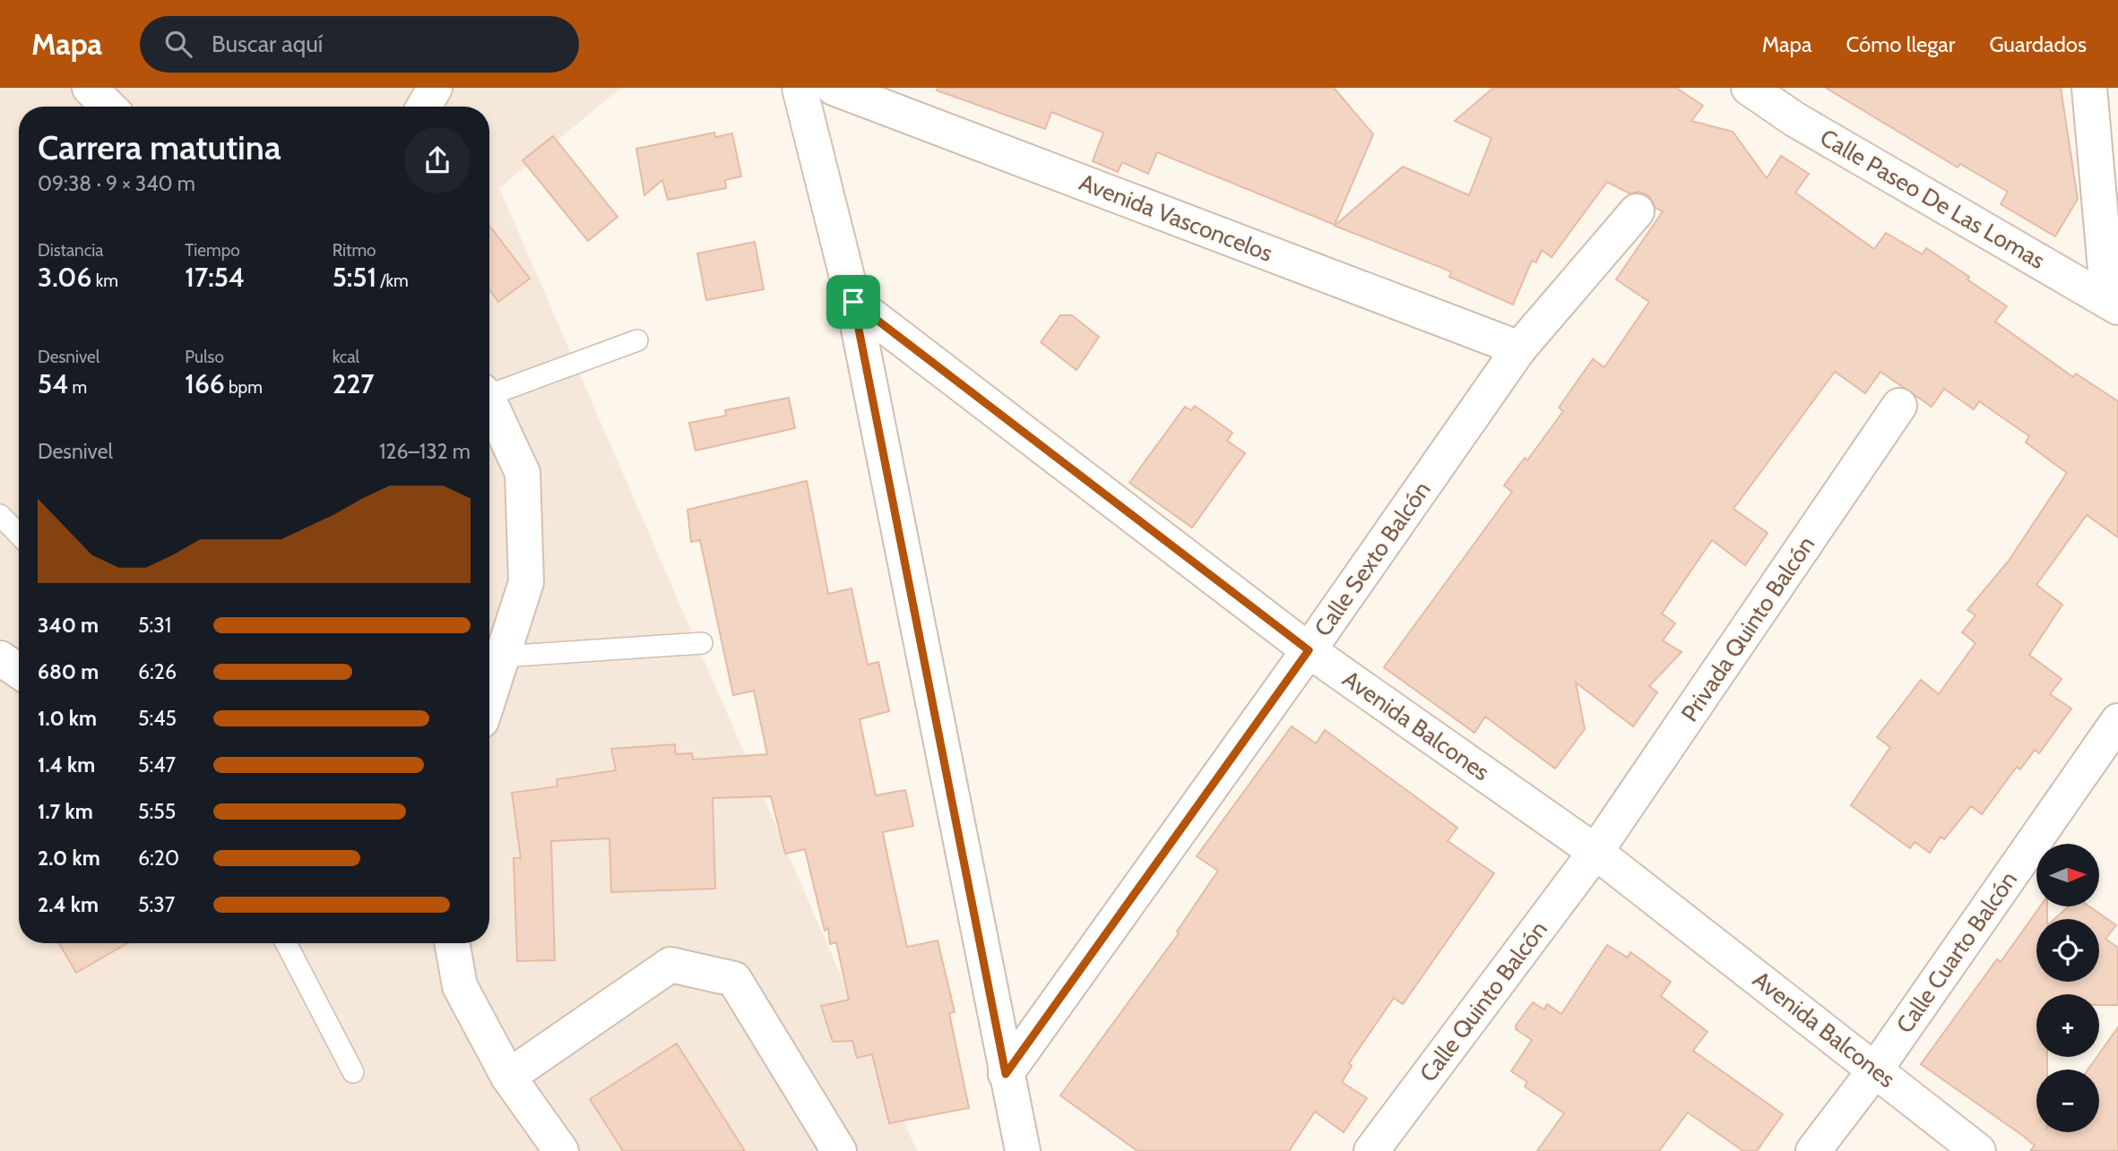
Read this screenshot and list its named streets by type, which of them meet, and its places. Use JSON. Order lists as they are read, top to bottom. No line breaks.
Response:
{"streets":{"street":["Calle Paseo De Las Lomas","Avenida Vasconcelos","Calle Sexto Balcón","Privada Quinto Balcón","Avenida Balcones","Calle Cuarto Balcón","Calle Quinto Balcón"]},"crossings":[["Avenida Vasconcelos","Calle Sexto Balcón"],["Calle Sexto Balcón","Avenida Balcones"],["Privada Quinto Balcón","Avenida Balcones"],["Privada Quinto Balcón","Calle Quinto Balcón"],["Avenida Balcones","Calle Cuarto Balcón"],["Avenida Balcones","Calle Quinto Balcón"]],"north":"right","page":{"header":"Mapa","search":"Buscar aquí","nav":["Mapa","Cómo llegar","Guardados"],"heading":["Carrera matutina","09:38 · 9 × 340 m"],"stats":[["Distancia","3.06 km"],["Tiempo","17:54"],["Ritmo","5:51 /km"],["Desnivel","54 m"],["Pulso","166 bpm"],["kcal","227"]],"chart":["Desnivel","126–132 m"],"list":[{"name":"340 m","note":"5:31"},{"name":"680 m","note":"6:26"},{"name":"1.0 km","note":"5:45"},{"name":"1.4 km","note":"5:47"},{"name":"1.7 km","note":"5:55"},{"name":"2.0 km","note":"6:20"},{"name":"2.4 km","note":"5:37"}],"map_buttons":["+","−"]}}
